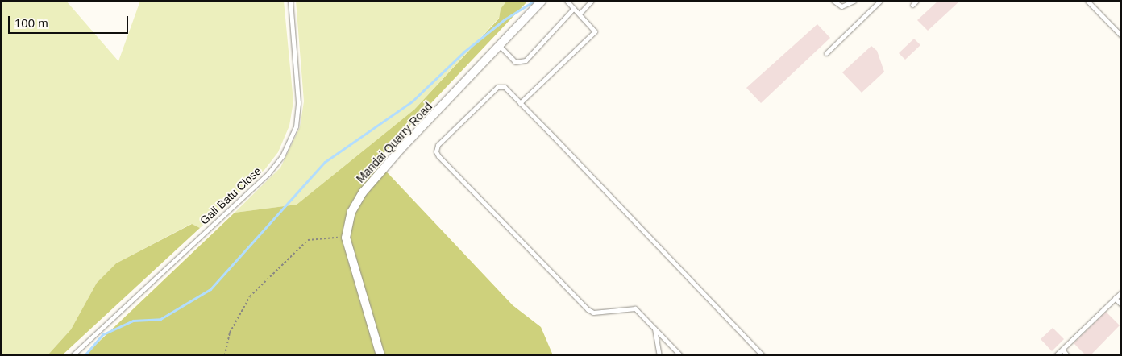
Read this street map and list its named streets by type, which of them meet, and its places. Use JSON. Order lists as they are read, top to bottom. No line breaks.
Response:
{"streets":{"street":["Mandai Quarry Road"],"lane":["Gali Batu Close"]},"scale_bar":"100 m"}
